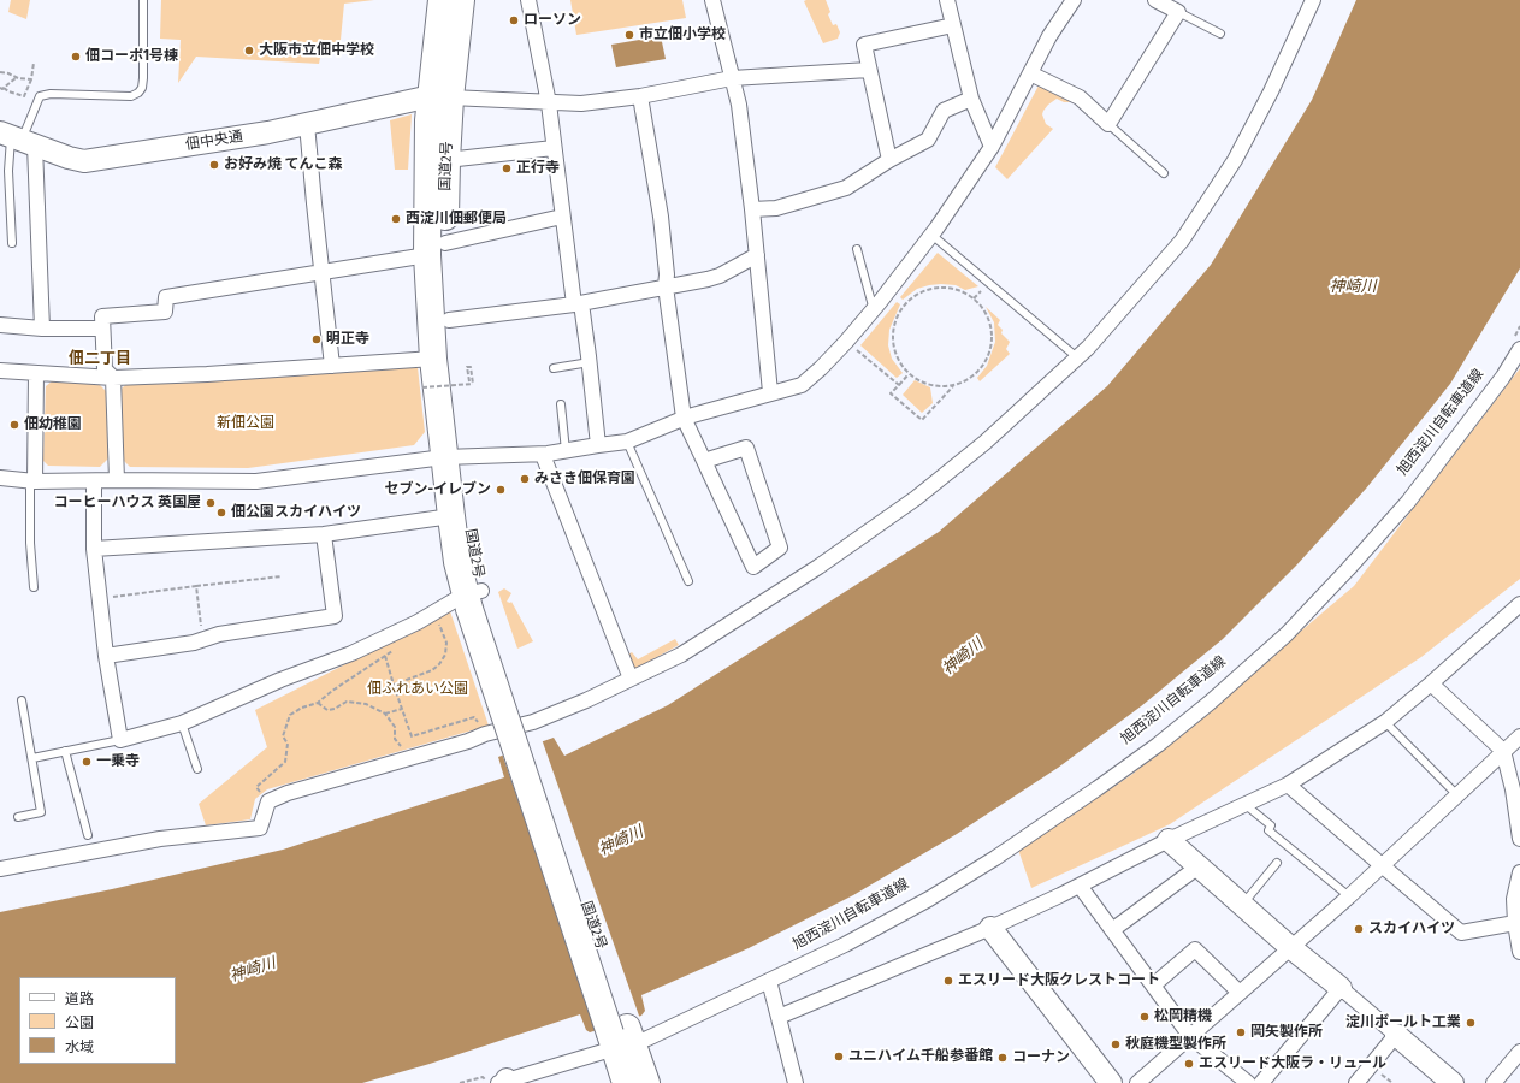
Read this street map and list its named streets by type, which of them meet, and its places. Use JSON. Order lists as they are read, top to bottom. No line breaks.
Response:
{"streets":{"highway":["国道2号"],"street":["佃中央通"]},"crossings":[["佃中央通","国道2号"]],"districts":["佃二丁目"],"water":["神崎川"],"parks":["新佃公園","佃ふれあい公園"],"places":["ローソン","市立佃小学校","大阪市立佃中学校","佃コーポ1号棟","お好み焼 てんこ森","正行寺","西淀川佃郵便局","明正寺","佃幼稚園","みさき佃保育園","セブン-イレブン","コーヒーハウス 英国屋","佃公園スカイハイツ","一乗寺","スカイハイツ","エスリード大阪クレストコート","松岡精機","淀川ボールト工業","岡矢製作所","秋庭機型製作所","ユニハイム千船参番館","コーナン","エスリード大阪ラ・リュール"],"legend":["道路","公園","水域"]}
